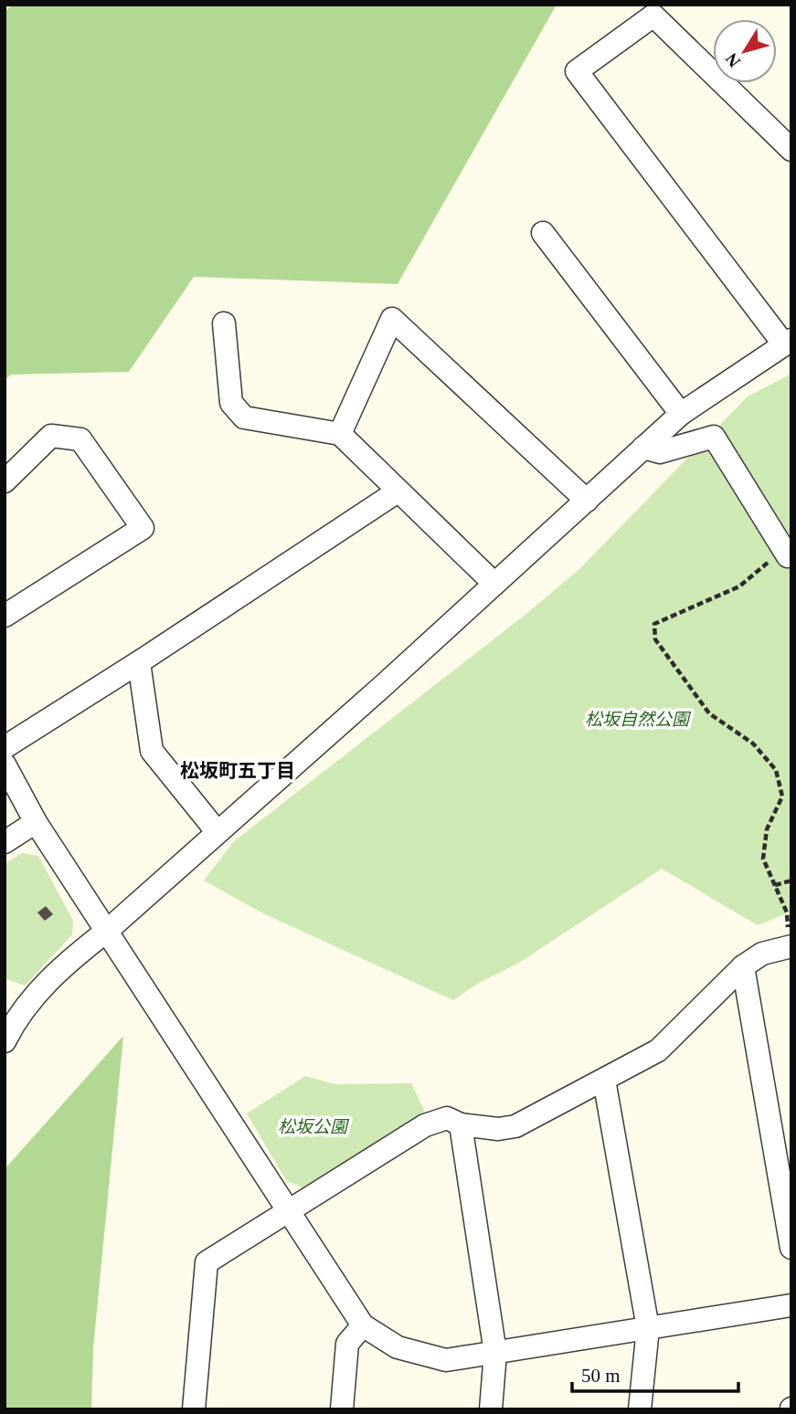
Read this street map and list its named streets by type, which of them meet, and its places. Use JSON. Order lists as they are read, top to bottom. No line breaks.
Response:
{"districts":["松坂町五丁目"],"parks":["松坂自然公園","松坂公園"],"scale_bar":"50 m","north":"bottom left"}
